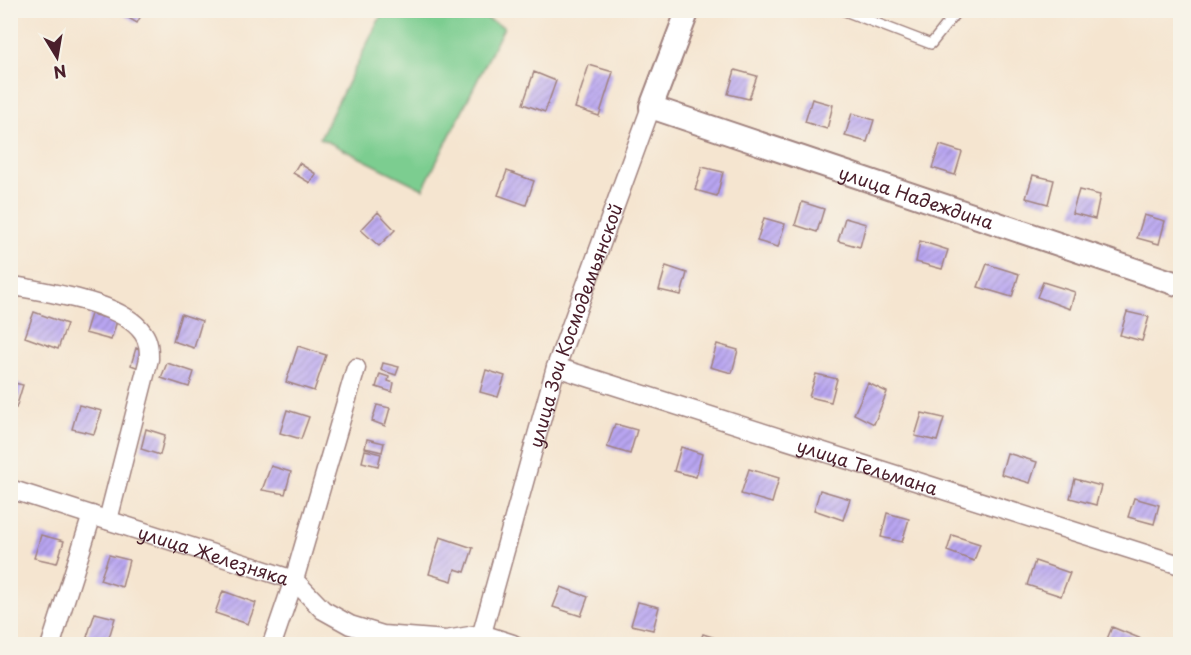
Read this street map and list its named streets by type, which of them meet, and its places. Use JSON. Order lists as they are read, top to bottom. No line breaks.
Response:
{"streets":{"street":["улица Надеждина","улица Зои Космодемьянской","улица Тельмана","улица Железняка"]},"crossings":[["улица Надеждина","улица Зои Космодемьянской"],["улица Зои Космодемьянской","улица Тельмана"],["улица Зои Космодемьянской","улица Железняка"]],"north":"bottom"}
